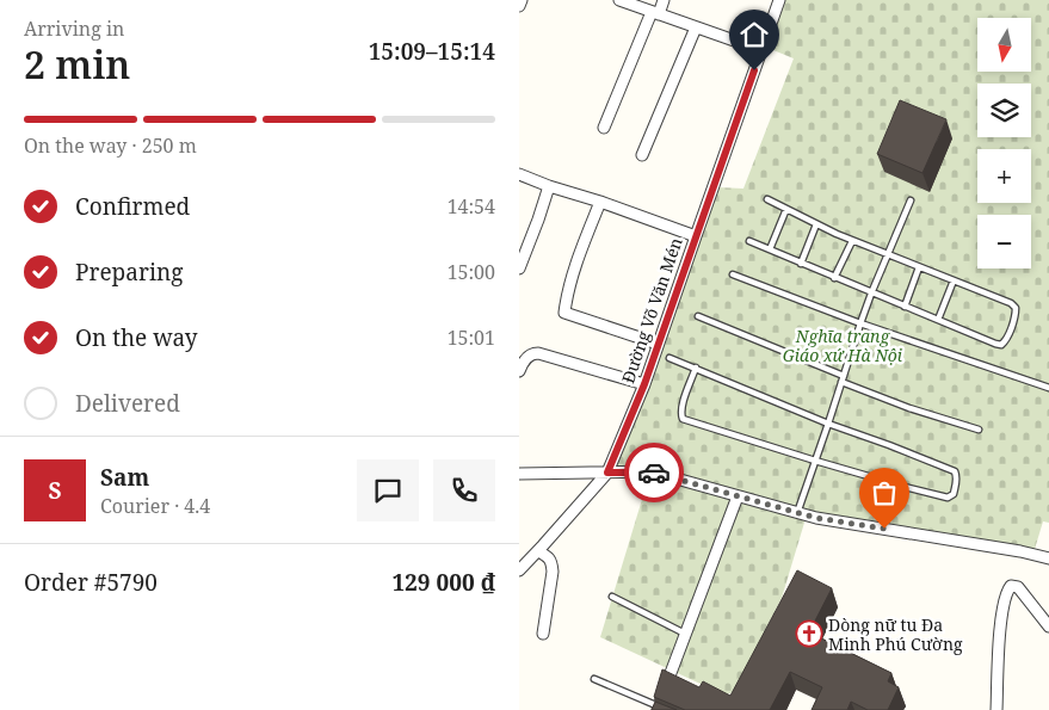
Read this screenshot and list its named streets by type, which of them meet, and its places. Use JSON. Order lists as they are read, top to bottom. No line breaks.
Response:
{"streets":{"street":["Đường Võ Văn Mén"]},"parks":["Nghĩa trang Giáo xứ Hà Nội"],"places":{"church":["Dòng nữ tu Đa Minh Phú Cường"]},"north":"bottom","page":{"heading":["2 min","Arriving in","15:09–15:14"],"panel":["Sam","Courier · 4.4","Order #5790","129 000 ₫"],"map_buttons":["+","−"],"bar":"On the way · 250 m","list":[["Confirmed","14:54"],["Preparing","15:00"],["On the way","15:01"],"Delivered"],"round":"S"}}
